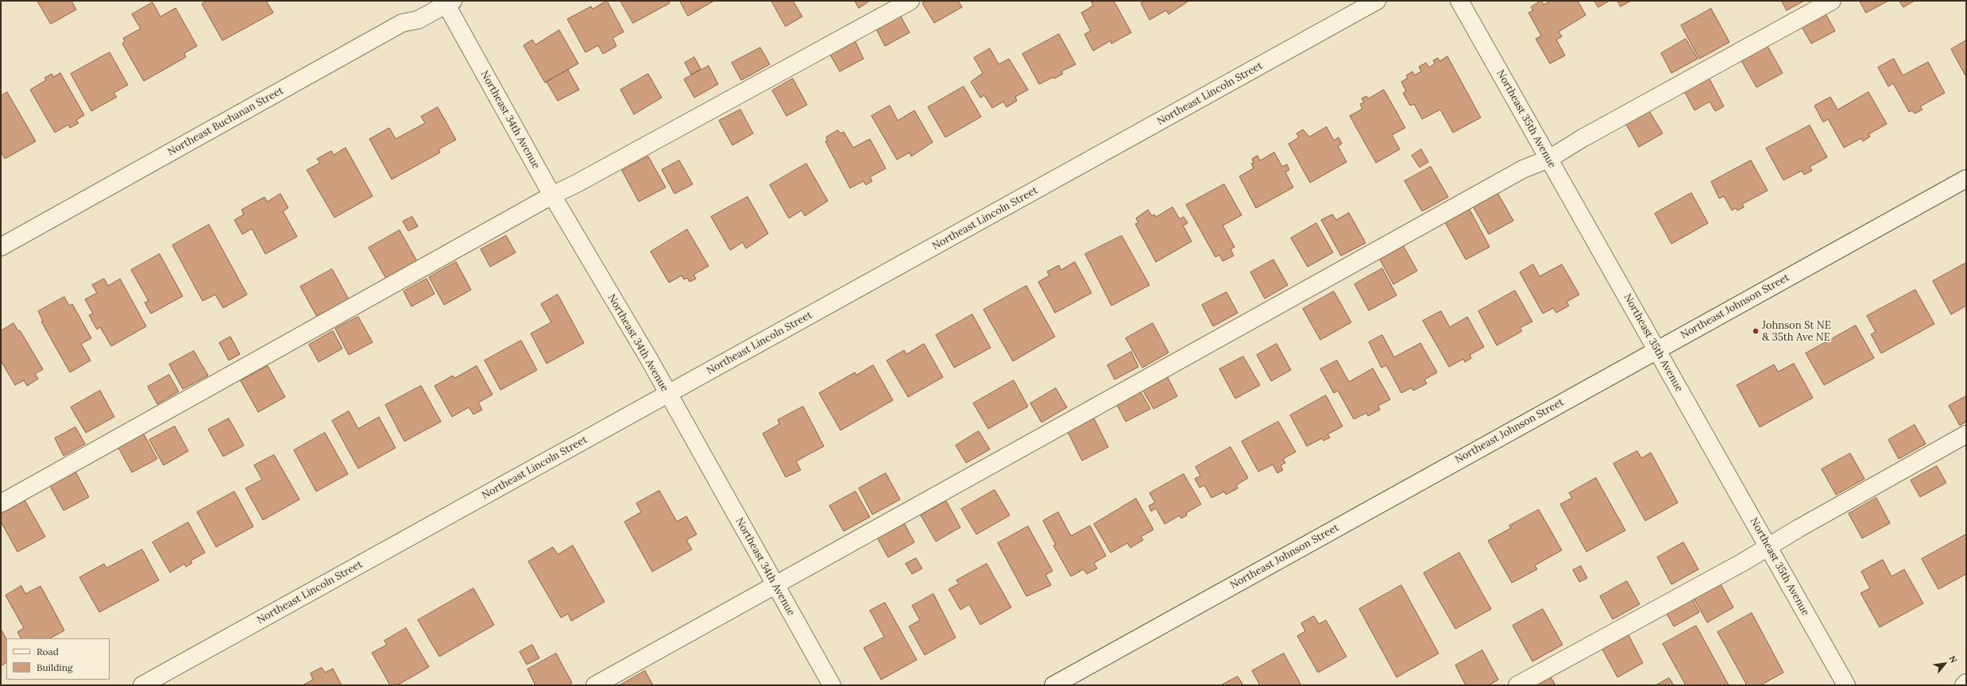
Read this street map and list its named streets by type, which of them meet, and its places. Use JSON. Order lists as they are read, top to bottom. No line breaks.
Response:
{"streets":{"street":["Northeast Lincoln Street","Northeast 35th Avenue","Northeast 34th Avenue","Northeast Buchanan Street","Northeast Johnson Street"]},"crossings":[["Northeast Lincoln Street","Northeast 34th Avenue"],["Northeast 35th Avenue","Northeast Johnson Street"],["Northeast 34th Avenue","Northeast Buchanan Street"]],"places":["Johnson St NE & 35th Ave NE"],"legend":["Road","Building"],"north":"top right"}
